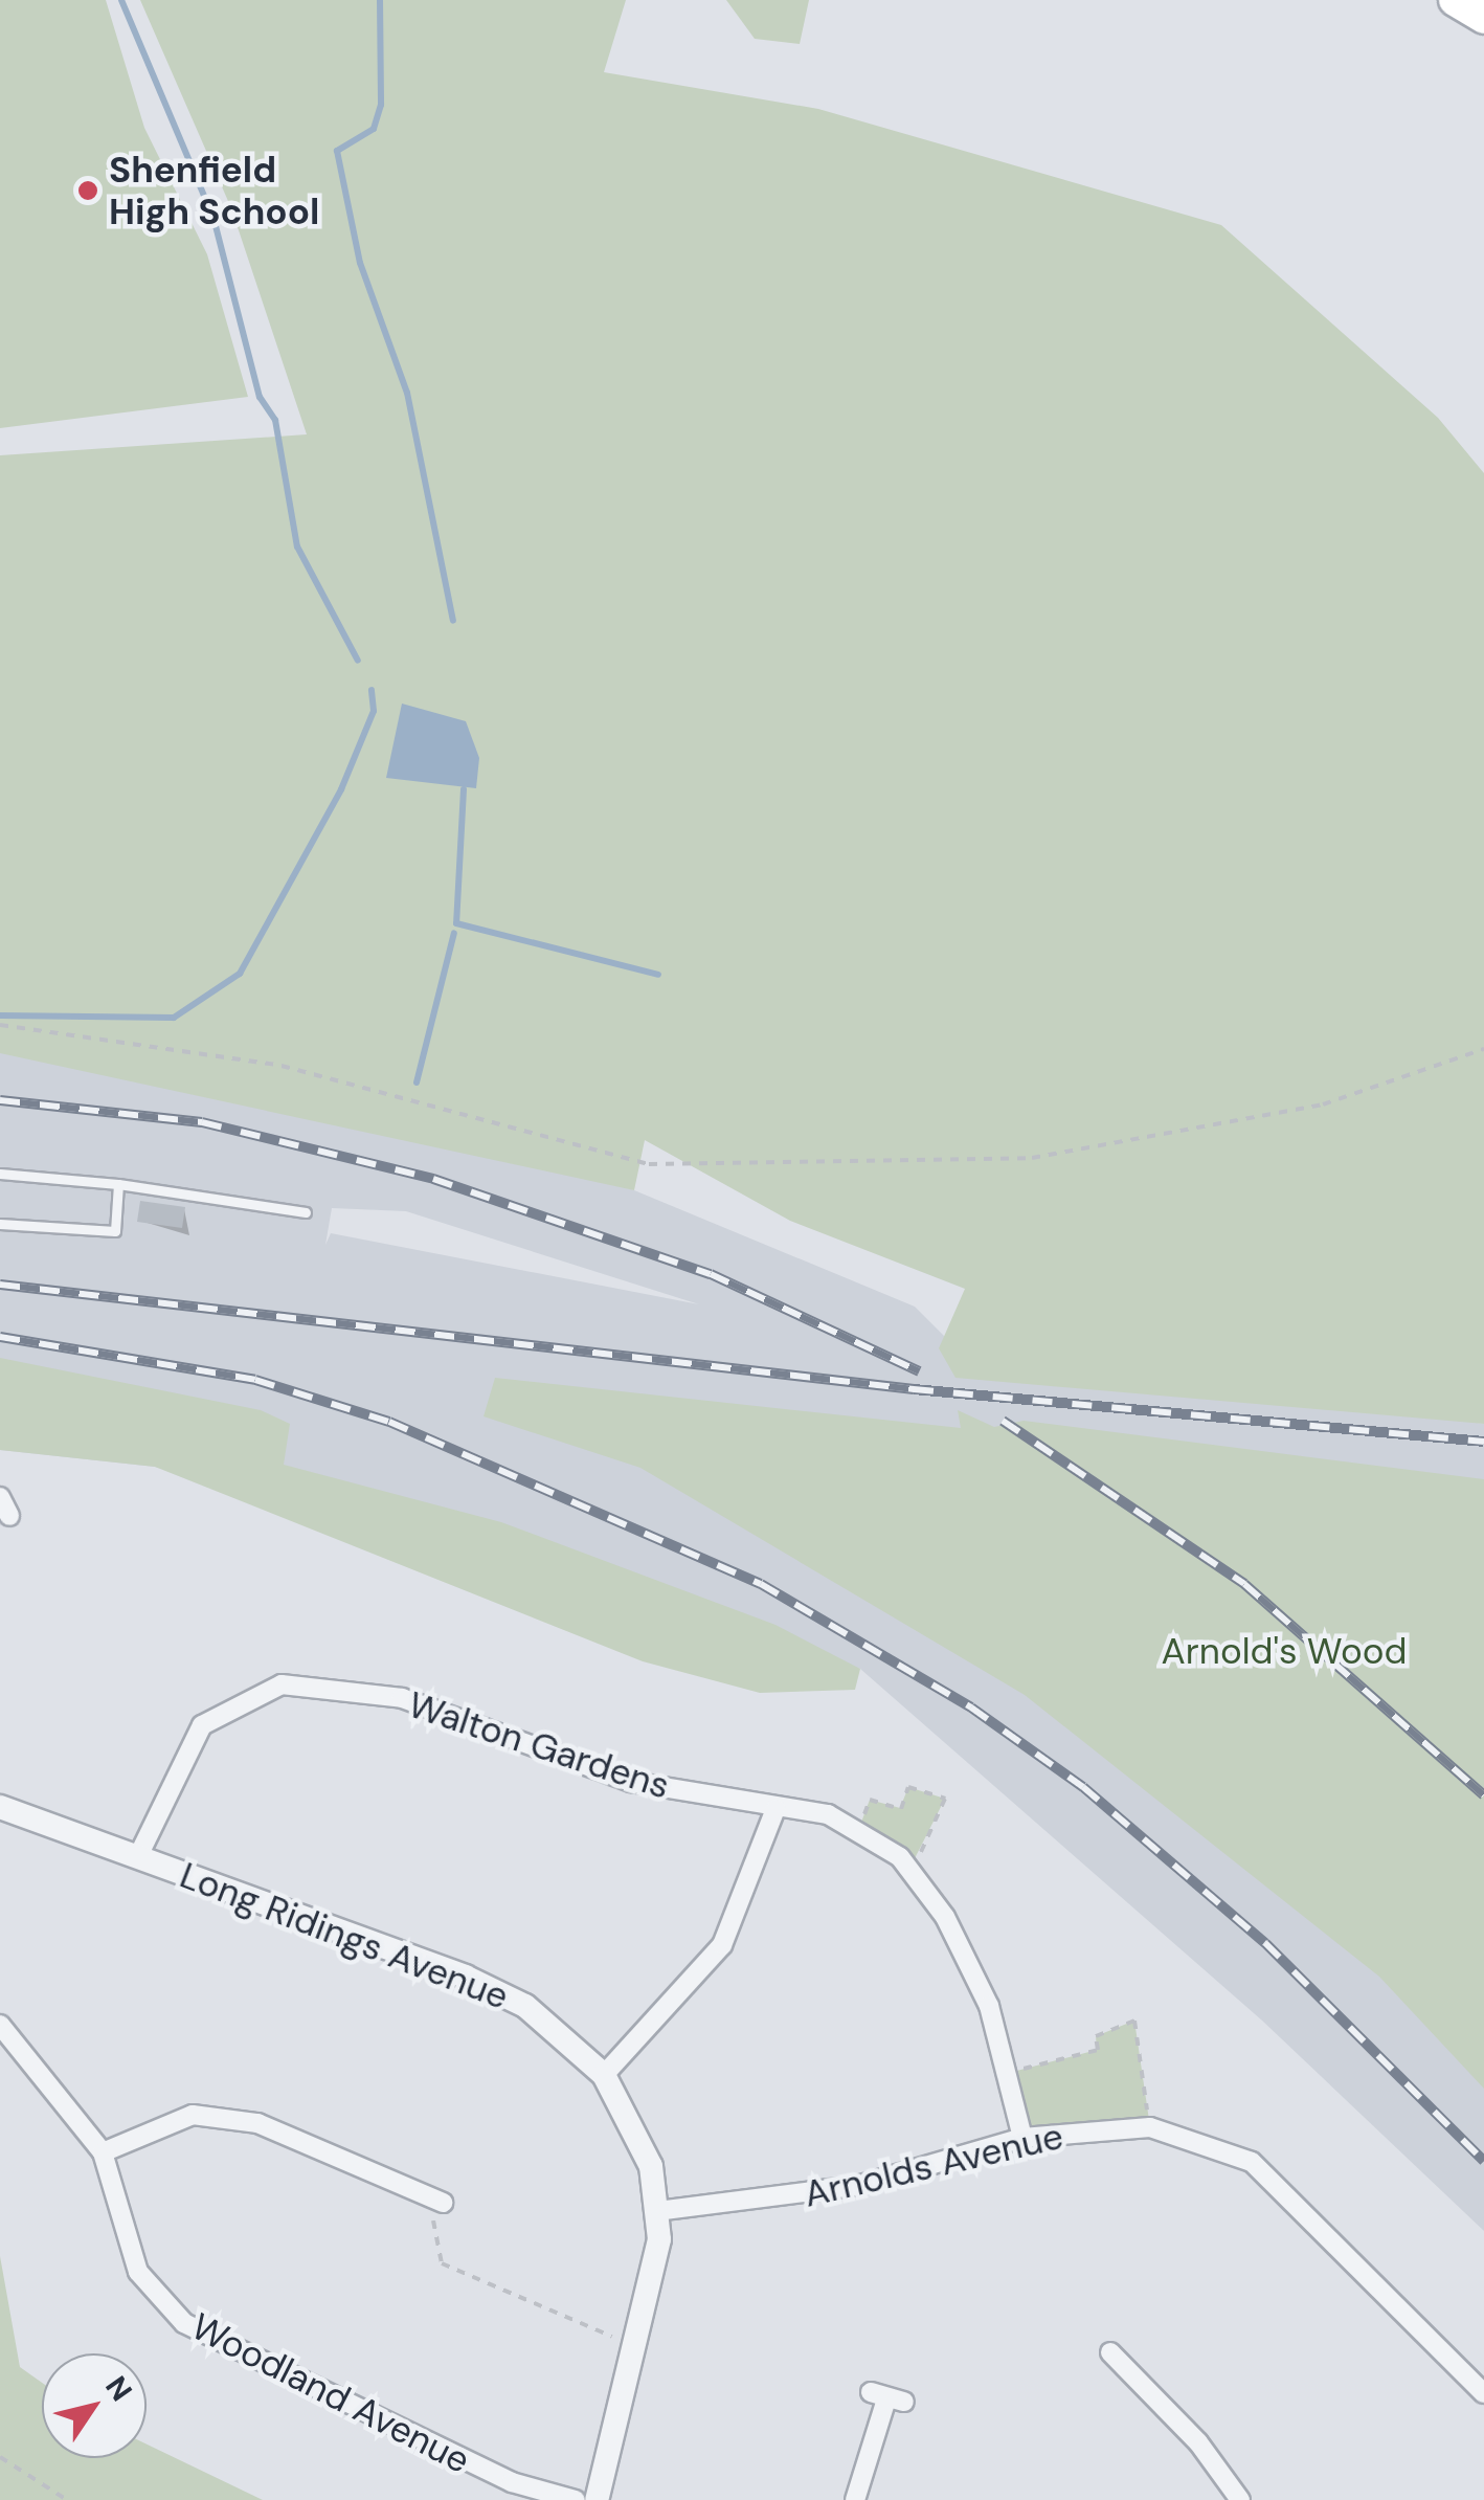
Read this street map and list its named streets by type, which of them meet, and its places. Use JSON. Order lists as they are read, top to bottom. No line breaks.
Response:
{"streets":{"street":["Walton Gardens","Long Ridings Avenue","Arnolds Avenue","Woodland Avenue"]},"crossings":[["Walton Gardens","Long Ridings Avenue"],["Walton Gardens","Arnolds Avenue"],["Long Ridings Avenue","Arnolds Avenue"]],"parks":["Arnold's Wood"],"places":["Shenfield High School"],"north":"top right"}
